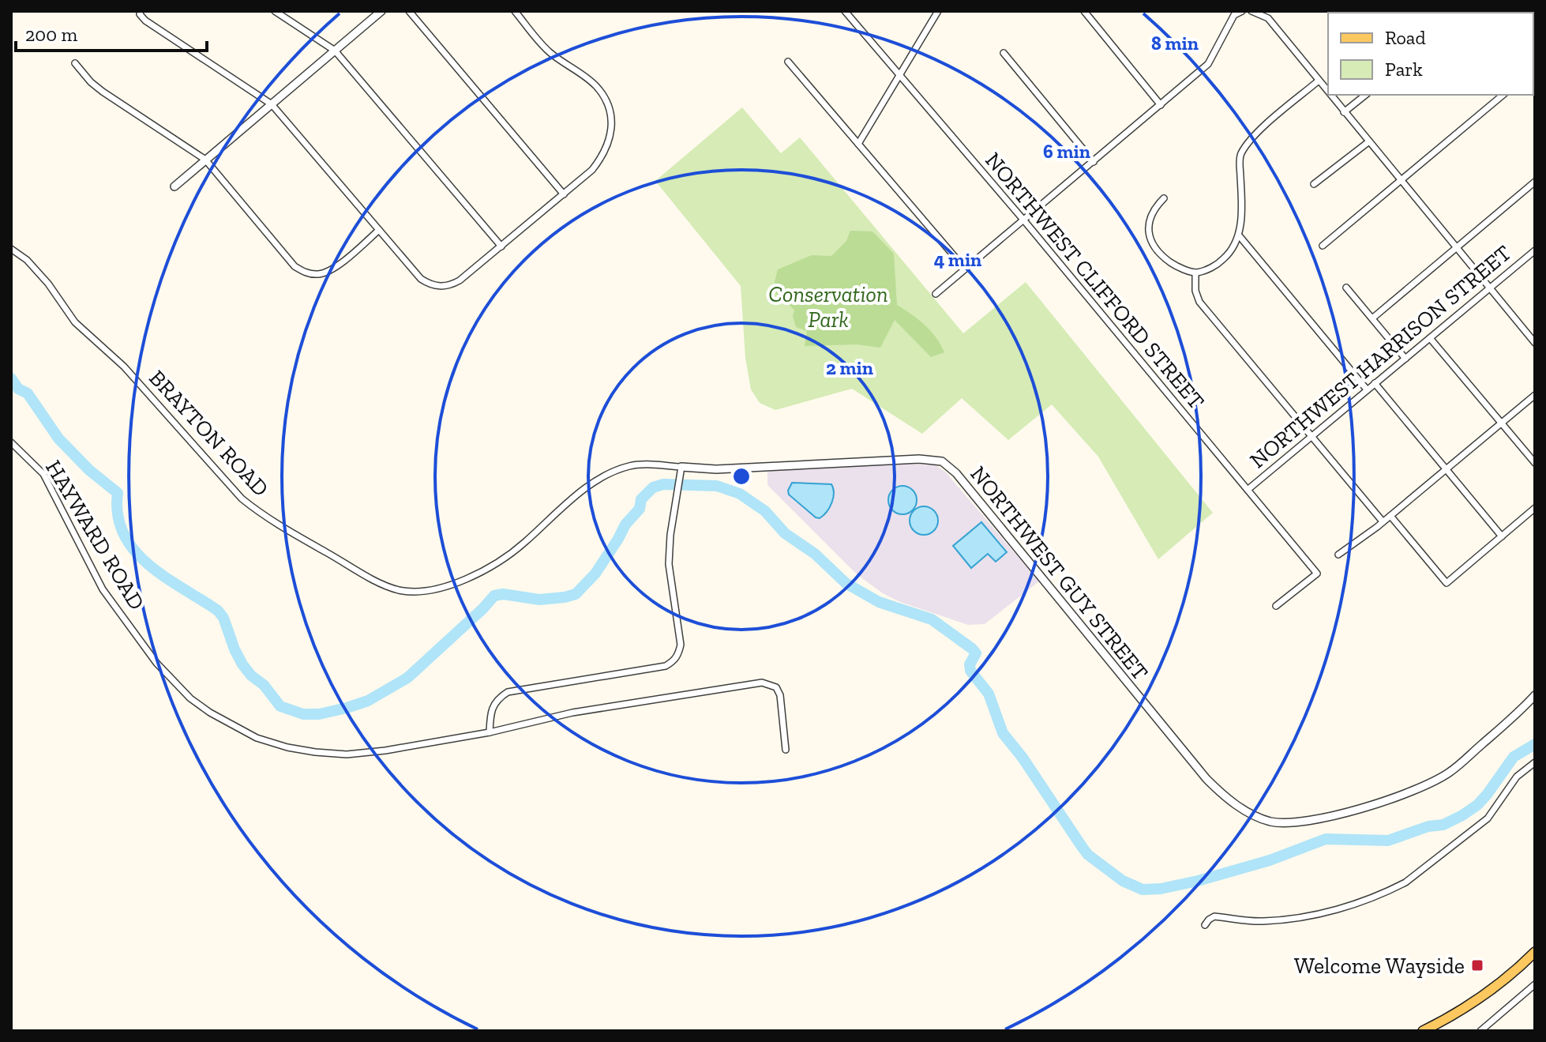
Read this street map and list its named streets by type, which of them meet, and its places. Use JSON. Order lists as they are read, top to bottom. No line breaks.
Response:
{"streets":{"street":["NORTHWEST CLIFFORD STREET","NORTHWEST HARRISON STREET","BRAYTON ROAD","HAYWARD ROAD","NORTHWEST GUY STREET"]},"crossings":[["NORTHWEST CLIFFORD STREET","NORTHWEST HARRISON STREET"],["BRAYTON ROAD","NORTHWEST GUY STREET"]],"parks":["Conservation Park"],"places":{"transit":["Welcome Wayside"]},"legend":["Road","Park"],"scale_bar":"200 m","rings":["8 min","6 min","4 min","2 min"]}
